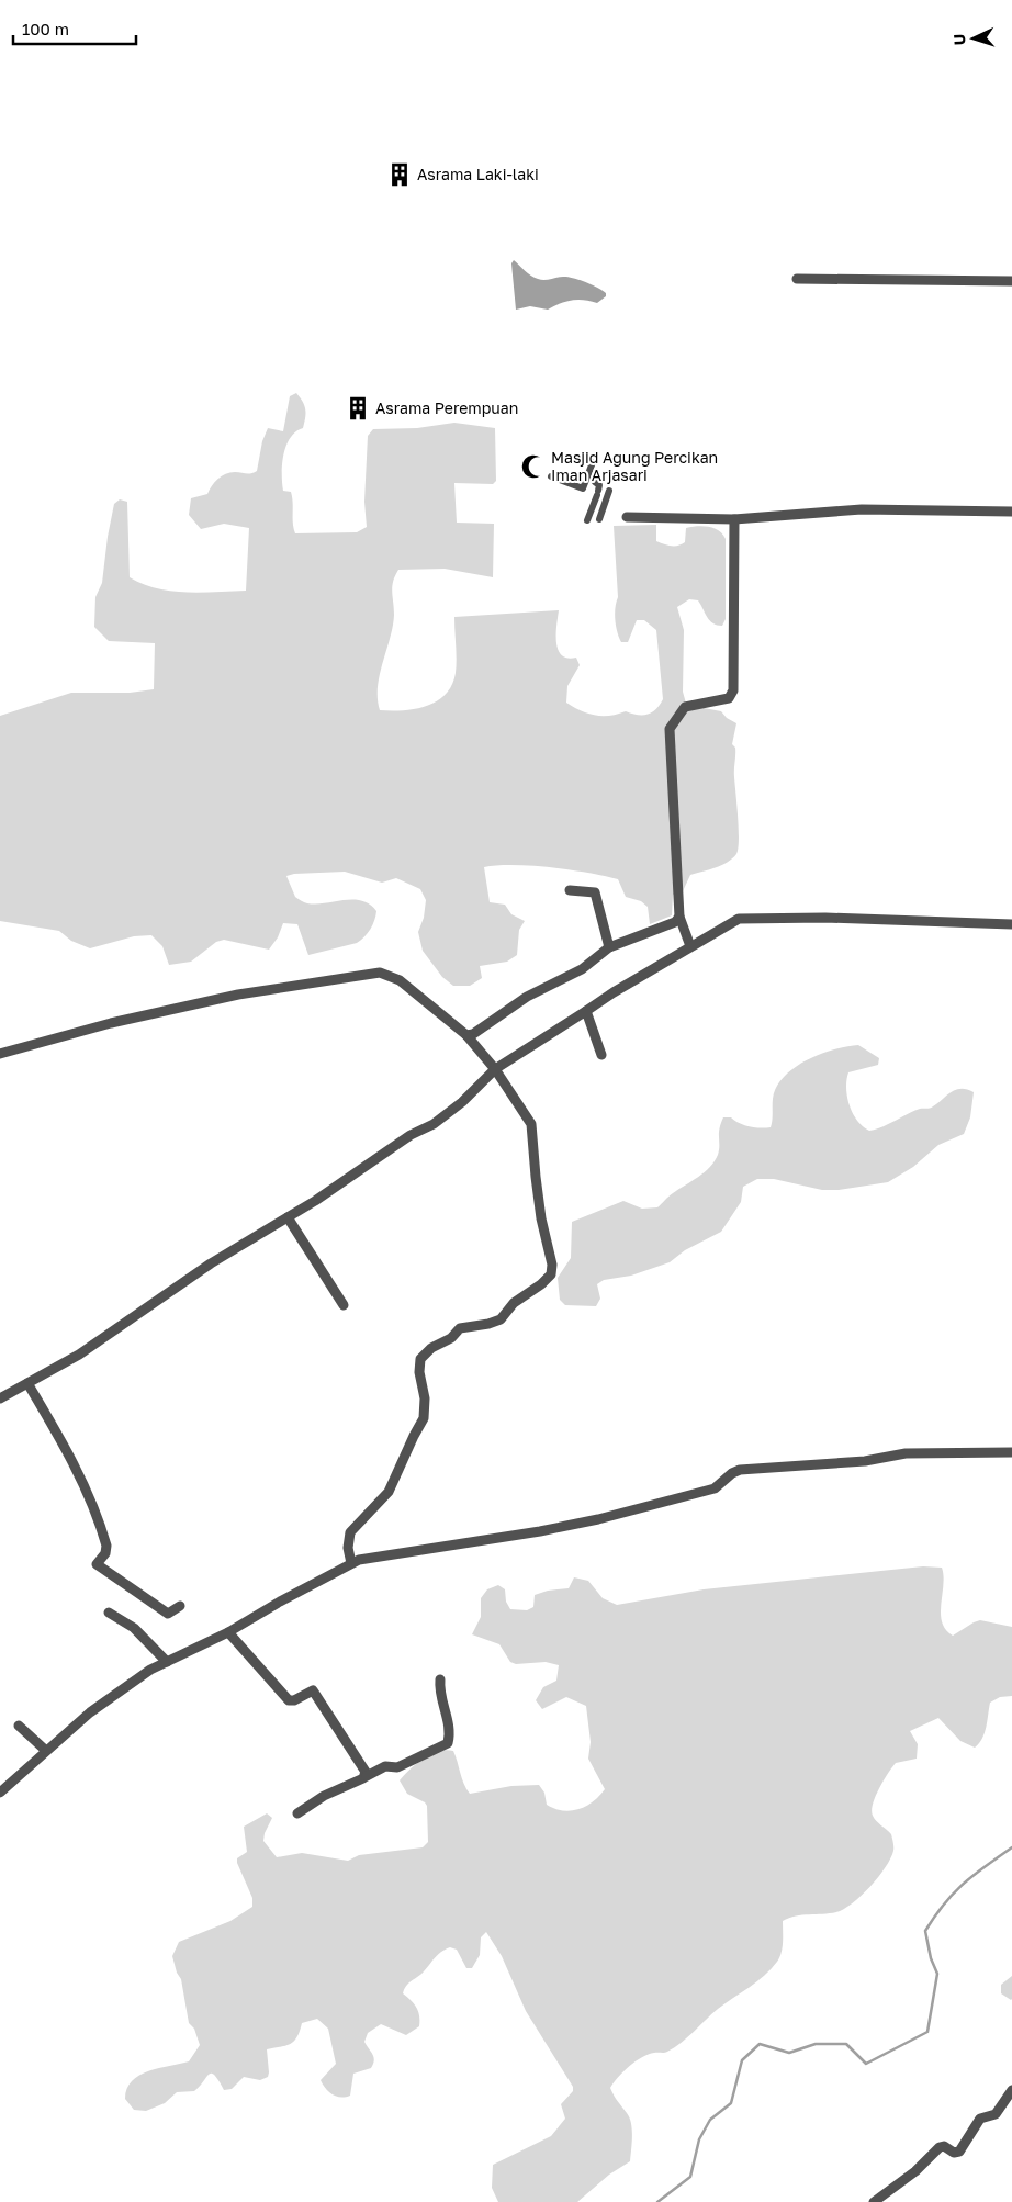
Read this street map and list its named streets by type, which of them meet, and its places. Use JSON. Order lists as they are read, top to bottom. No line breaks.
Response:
{"places":{"building":["Asrama Laki-laki","Asrama Perempuan"],"mosque":["Masjid Agung Percikan Iman Arjasari"]},"scale_bar":"100 m","north":"left"}
